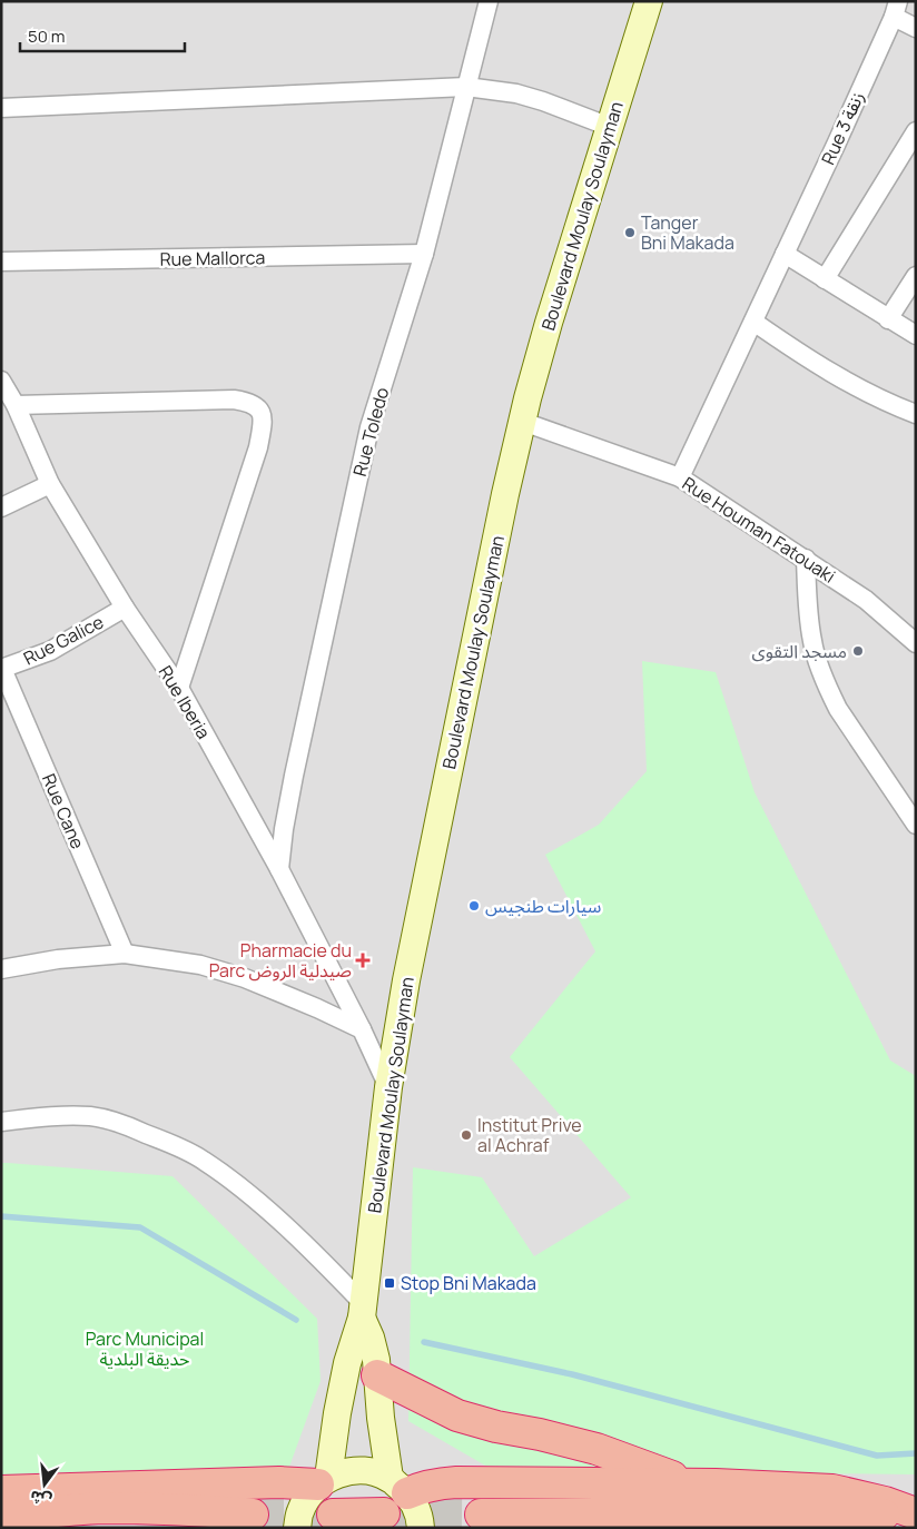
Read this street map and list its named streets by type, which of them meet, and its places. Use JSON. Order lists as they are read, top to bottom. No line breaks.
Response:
{"streets":{"main road":["Boulevard Moulay Soulayman"],"street":["Rue 3 زنقة","Rue Mallorca","Rue Toledo","Rue Houman Fatouaki","Rue Galice","Rue Iberia","Rue Cane"]},"crossings":[["Rue 3 زنقة","Rue Houman Fatouaki"],["Boulevard Moulay Soulayman","Rue Houman Fatouaki"],["Boulevard Moulay Soulayman","Rue Iberia"],["Rue Mallorca","Rue Toledo"],["Rue Toledo","Rue Iberia"],["Rue Galice","Rue Iberia"],["Rue Galice","Rue Cane"]],"parks":["Parc Municipal حديقة البلدية"],"places":{"other":["Tanger Bni Makada","مسجد التقوى","سيارات طنجيس","Institut Prive al Achraf"],"health":["Pharmacie du Parc صيدلية الروض"],"transit":["Stop Bni Makada"]},"scale_bar":"50 m","north":"bottom"}
